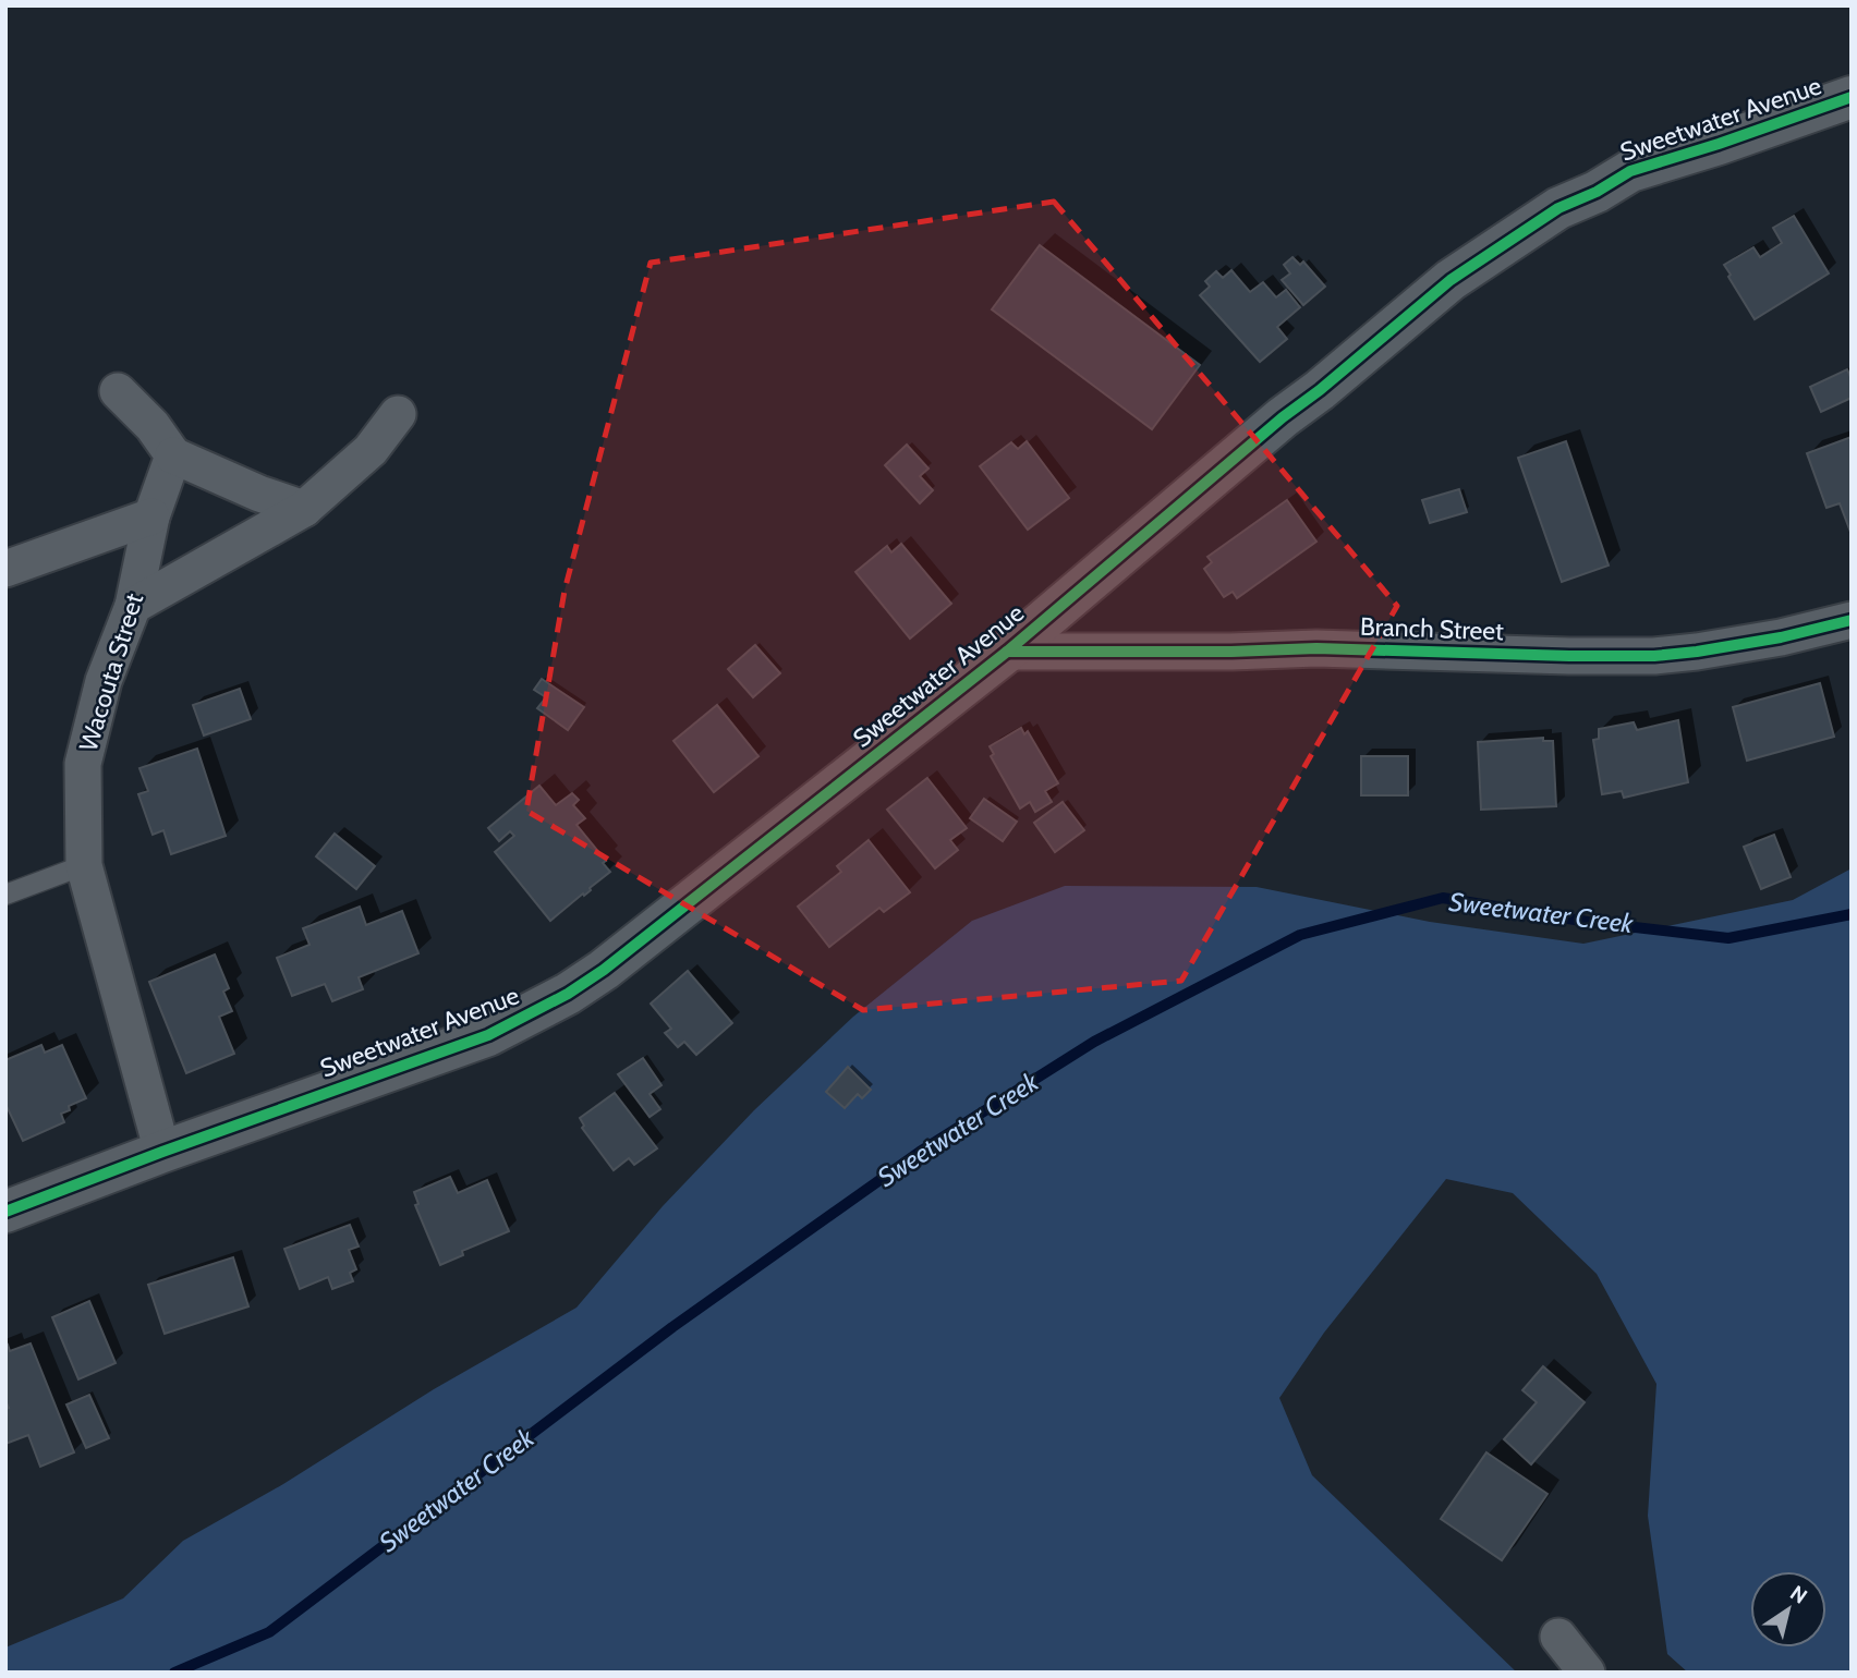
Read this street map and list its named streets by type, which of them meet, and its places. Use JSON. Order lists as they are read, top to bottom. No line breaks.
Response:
{"streets":{"street":["Sweetwater Avenue","Branch Street","Wacouta Street"]},"crossings":[["Sweetwater Avenue","Branch Street"],["Sweetwater Avenue","Wacouta Street"]],"water":["Sweetwater Creek"],"north":"top right"}
